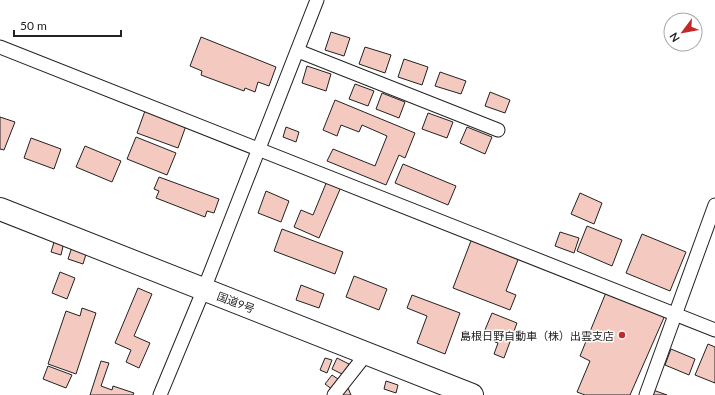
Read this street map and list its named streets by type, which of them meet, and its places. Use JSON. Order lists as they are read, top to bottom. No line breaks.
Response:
{"streets":{"highway":["国道9号"]},"places":["島根日野自動車（株）出雲支店"],"scale_bar":"50 m","north":"bottom left"}
